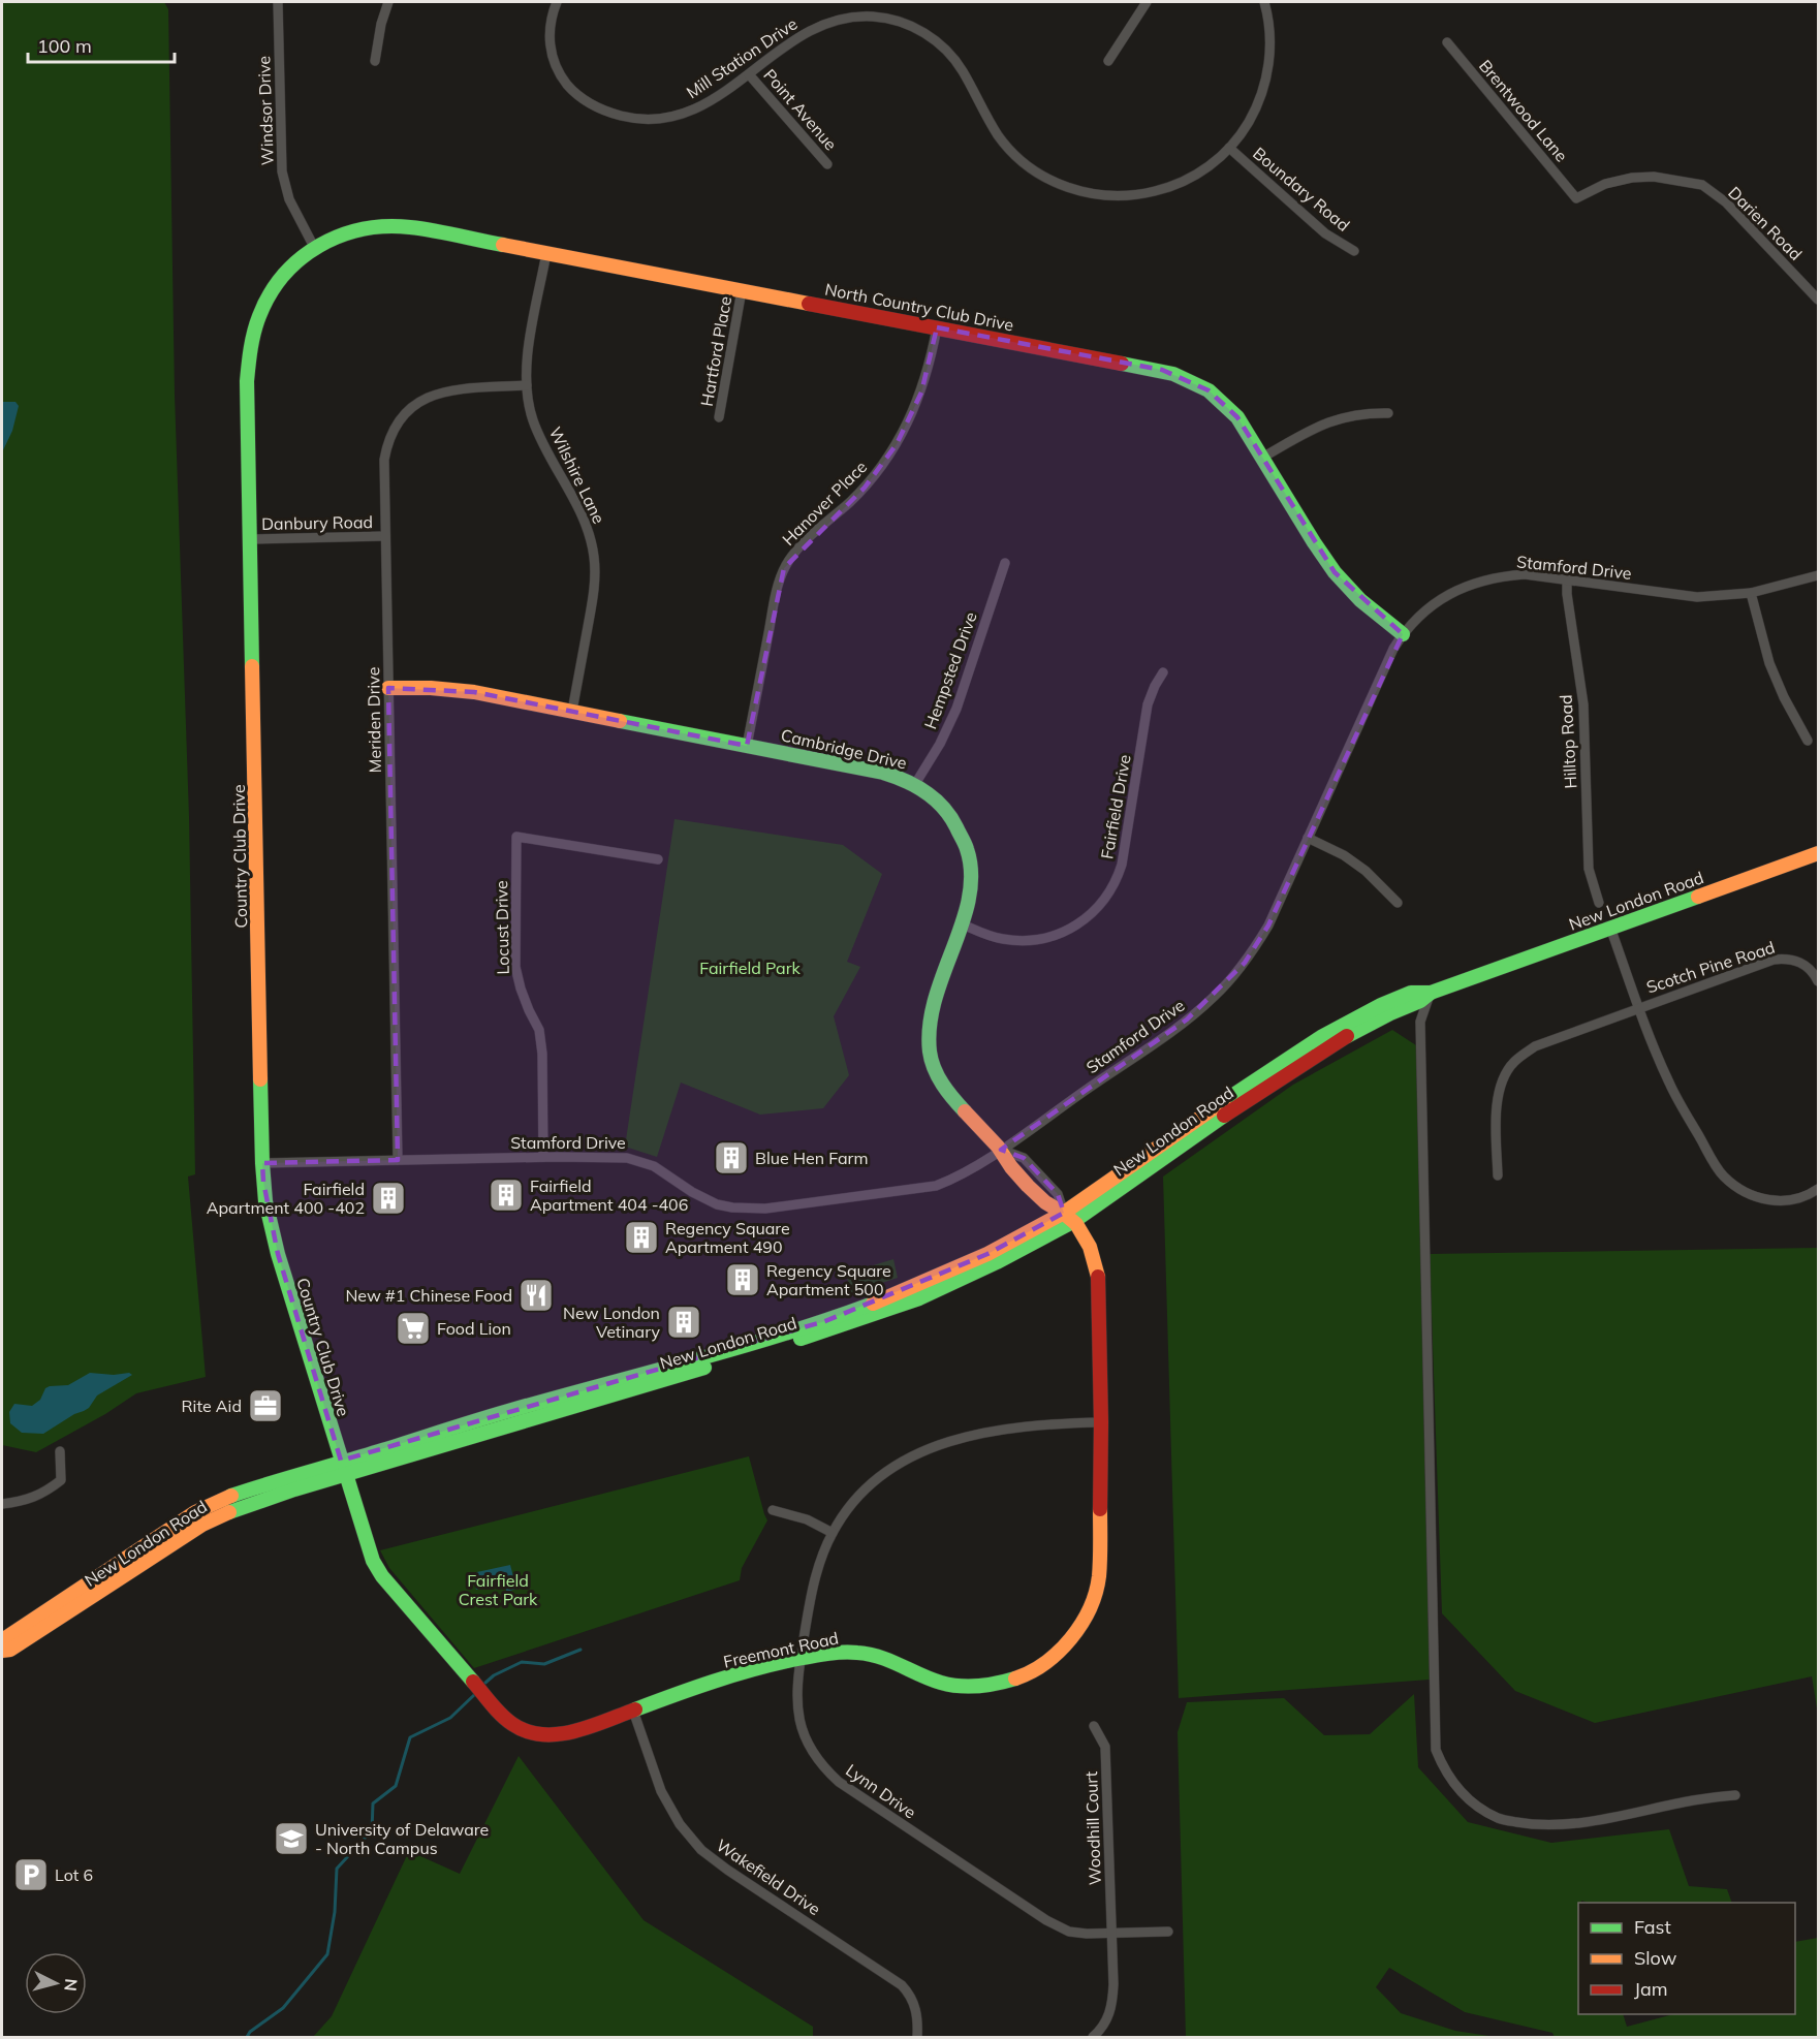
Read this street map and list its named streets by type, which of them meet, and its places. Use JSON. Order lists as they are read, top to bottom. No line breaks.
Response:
{"streets":{"street":["Mill Station Drive","Point Avenue","Windsor Drive","Brentwood Lane","Boundary Road","Darien Road","North Country Club Drive","Hartford Place","Wilshire Lane","Hanover Place","Danbury Road","Stamford Drive","Hempsted Drive","Meriden Drive","Hilltop Road","Cambridge Drive","Fairfield Drive","Country Club Drive","New London Road","Locust Drive","Scotch Pine Road","Freemont Road","Lynn Drive","Woodhill Court","Wakefield Drive"]},"crossings":[["Mill Station Drive","Point Avenue"],["Mill Station Drive","Boundary Road"],["Windsor Drive","North Country Club Drive"],["Windsor Drive","Country Club Drive"],["Brentwood Lane","Darien Road"],["North Country Club Drive","Hartford Place"],["North Country Club Drive","Wilshire Lane"],["North Country Club Drive","Hanover Place"],["North Country Club Drive","Stamford Drive"],["North Country Club Drive","Country Club Drive"],["Wilshire Lane","Meriden Drive"],["Wilshire Lane","Cambridge Drive"],["Hanover Place","Cambridge Drive"],["Danbury Road","Meriden Drive"],["Danbury Road","Country Club Drive"],["Stamford Drive","Meriden Drive"],["Stamford Drive","Hilltop Road"],["Stamford Drive","Cambridge Drive"],["Stamford Drive","Country Club Drive"],["Stamford Drive","Locust Drive"],["Hempsted Drive","Cambridge Drive"],["Meriden Drive","Cambridge Drive"],["Cambridge Drive","Fairfield Drive"],["Cambridge Drive","New London Road"],["Cambridge Drive","Freemont Road"],["Country Club Drive","New London Road"],["Country Club Drive","Freemont Road"],["New London Road","Scotch Pine Road"],["New London Road","Freemont Road"],["Freemont Road","Lynn Drive"],["Freemont Road","Wakefield Drive"],["Lynn Drive","Woodhill Court"]],"parks":["Fairfield Park","Fairfield Crest Park"],"places":{"building":["Blue Hen Farm","Fairfield Apartment 404 -406","Fairfield Apartment 400 -402","Regency Square Apartment 490","Regency Square Apartment 500","New London Vetinary"],"restaurant":["New #1 Chinese Food"],"supermarket":["Food Lion"],"office":["Rite Aid"],"school or university":["University of Delaware - North Campus"],"parking":["Lot 6"]},"legend":["Fast","Slow","Jam"],"scale_bar":"100 m","north":"right"}
